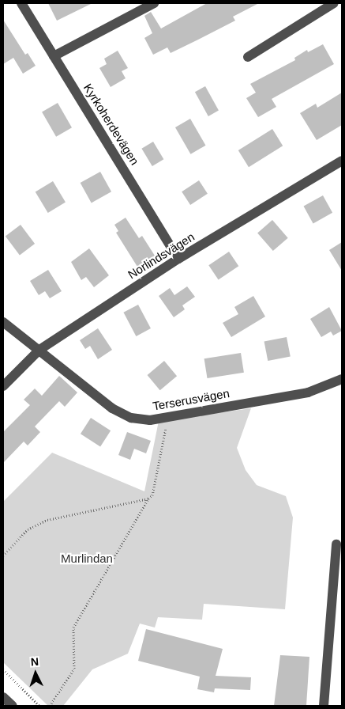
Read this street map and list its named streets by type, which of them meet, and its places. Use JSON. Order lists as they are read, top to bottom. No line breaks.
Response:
{"streets":{"street":["Kyrkoherdevägen","Norlindsvägen","Terserusvägen"]},"crossings":[["Kyrkoherdevägen","Norlindsvägen"],["Norlindsvägen","Terserusvägen"]],"parks":["Murlindan"],"north":"top"}
